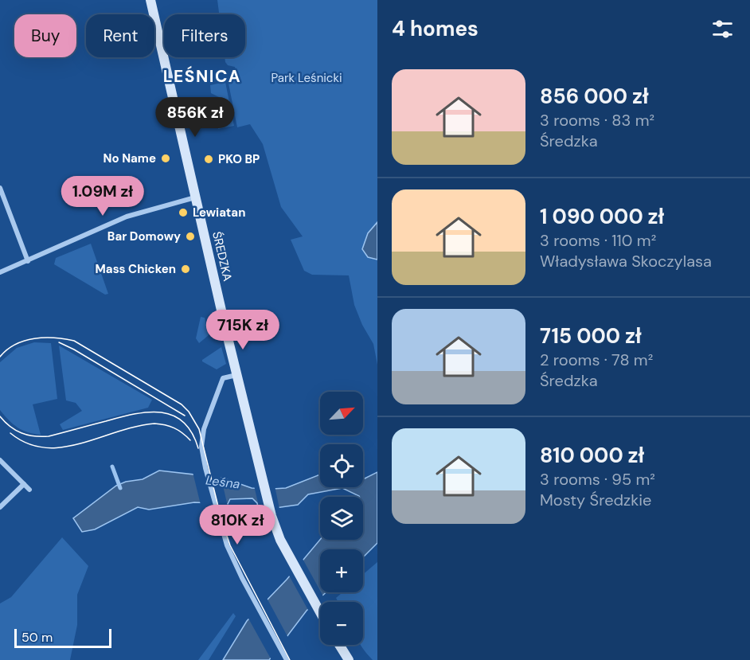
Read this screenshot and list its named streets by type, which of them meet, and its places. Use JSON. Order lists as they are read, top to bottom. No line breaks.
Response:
{"streets":{"main road":["ŚREDZKA"]},"districts":["LEŚNICA"],"water":["Leśna"],"parks":["Park Leśnicki"],"places":["No Name","PKO BP","Lewiatan","Bar Domowy","Mass Chicken"],"scale_bar":"50 m","north":"top right","page":{"heading":"4 homes","chip":["Buy","Rent","Filters"],"list":[{"name":"856 000 zł","note":"3 rooms · 83 m² · Średzka"},{"name":"1 090 000 zł","note":"3 rooms · 110 m² · Władysława Skoczylasa"},{"name":"715 000 zł","note":"2 rooms · 78 m² · Średzka"},{"name":"810 000 zł","note":"3 rooms · 95 m² · Mosty Średzkie"}],"price":["856K zł","1.09M zł","715K zł","810K zł"],"map_buttons":["+","−"],"scale":"50 m"}}
